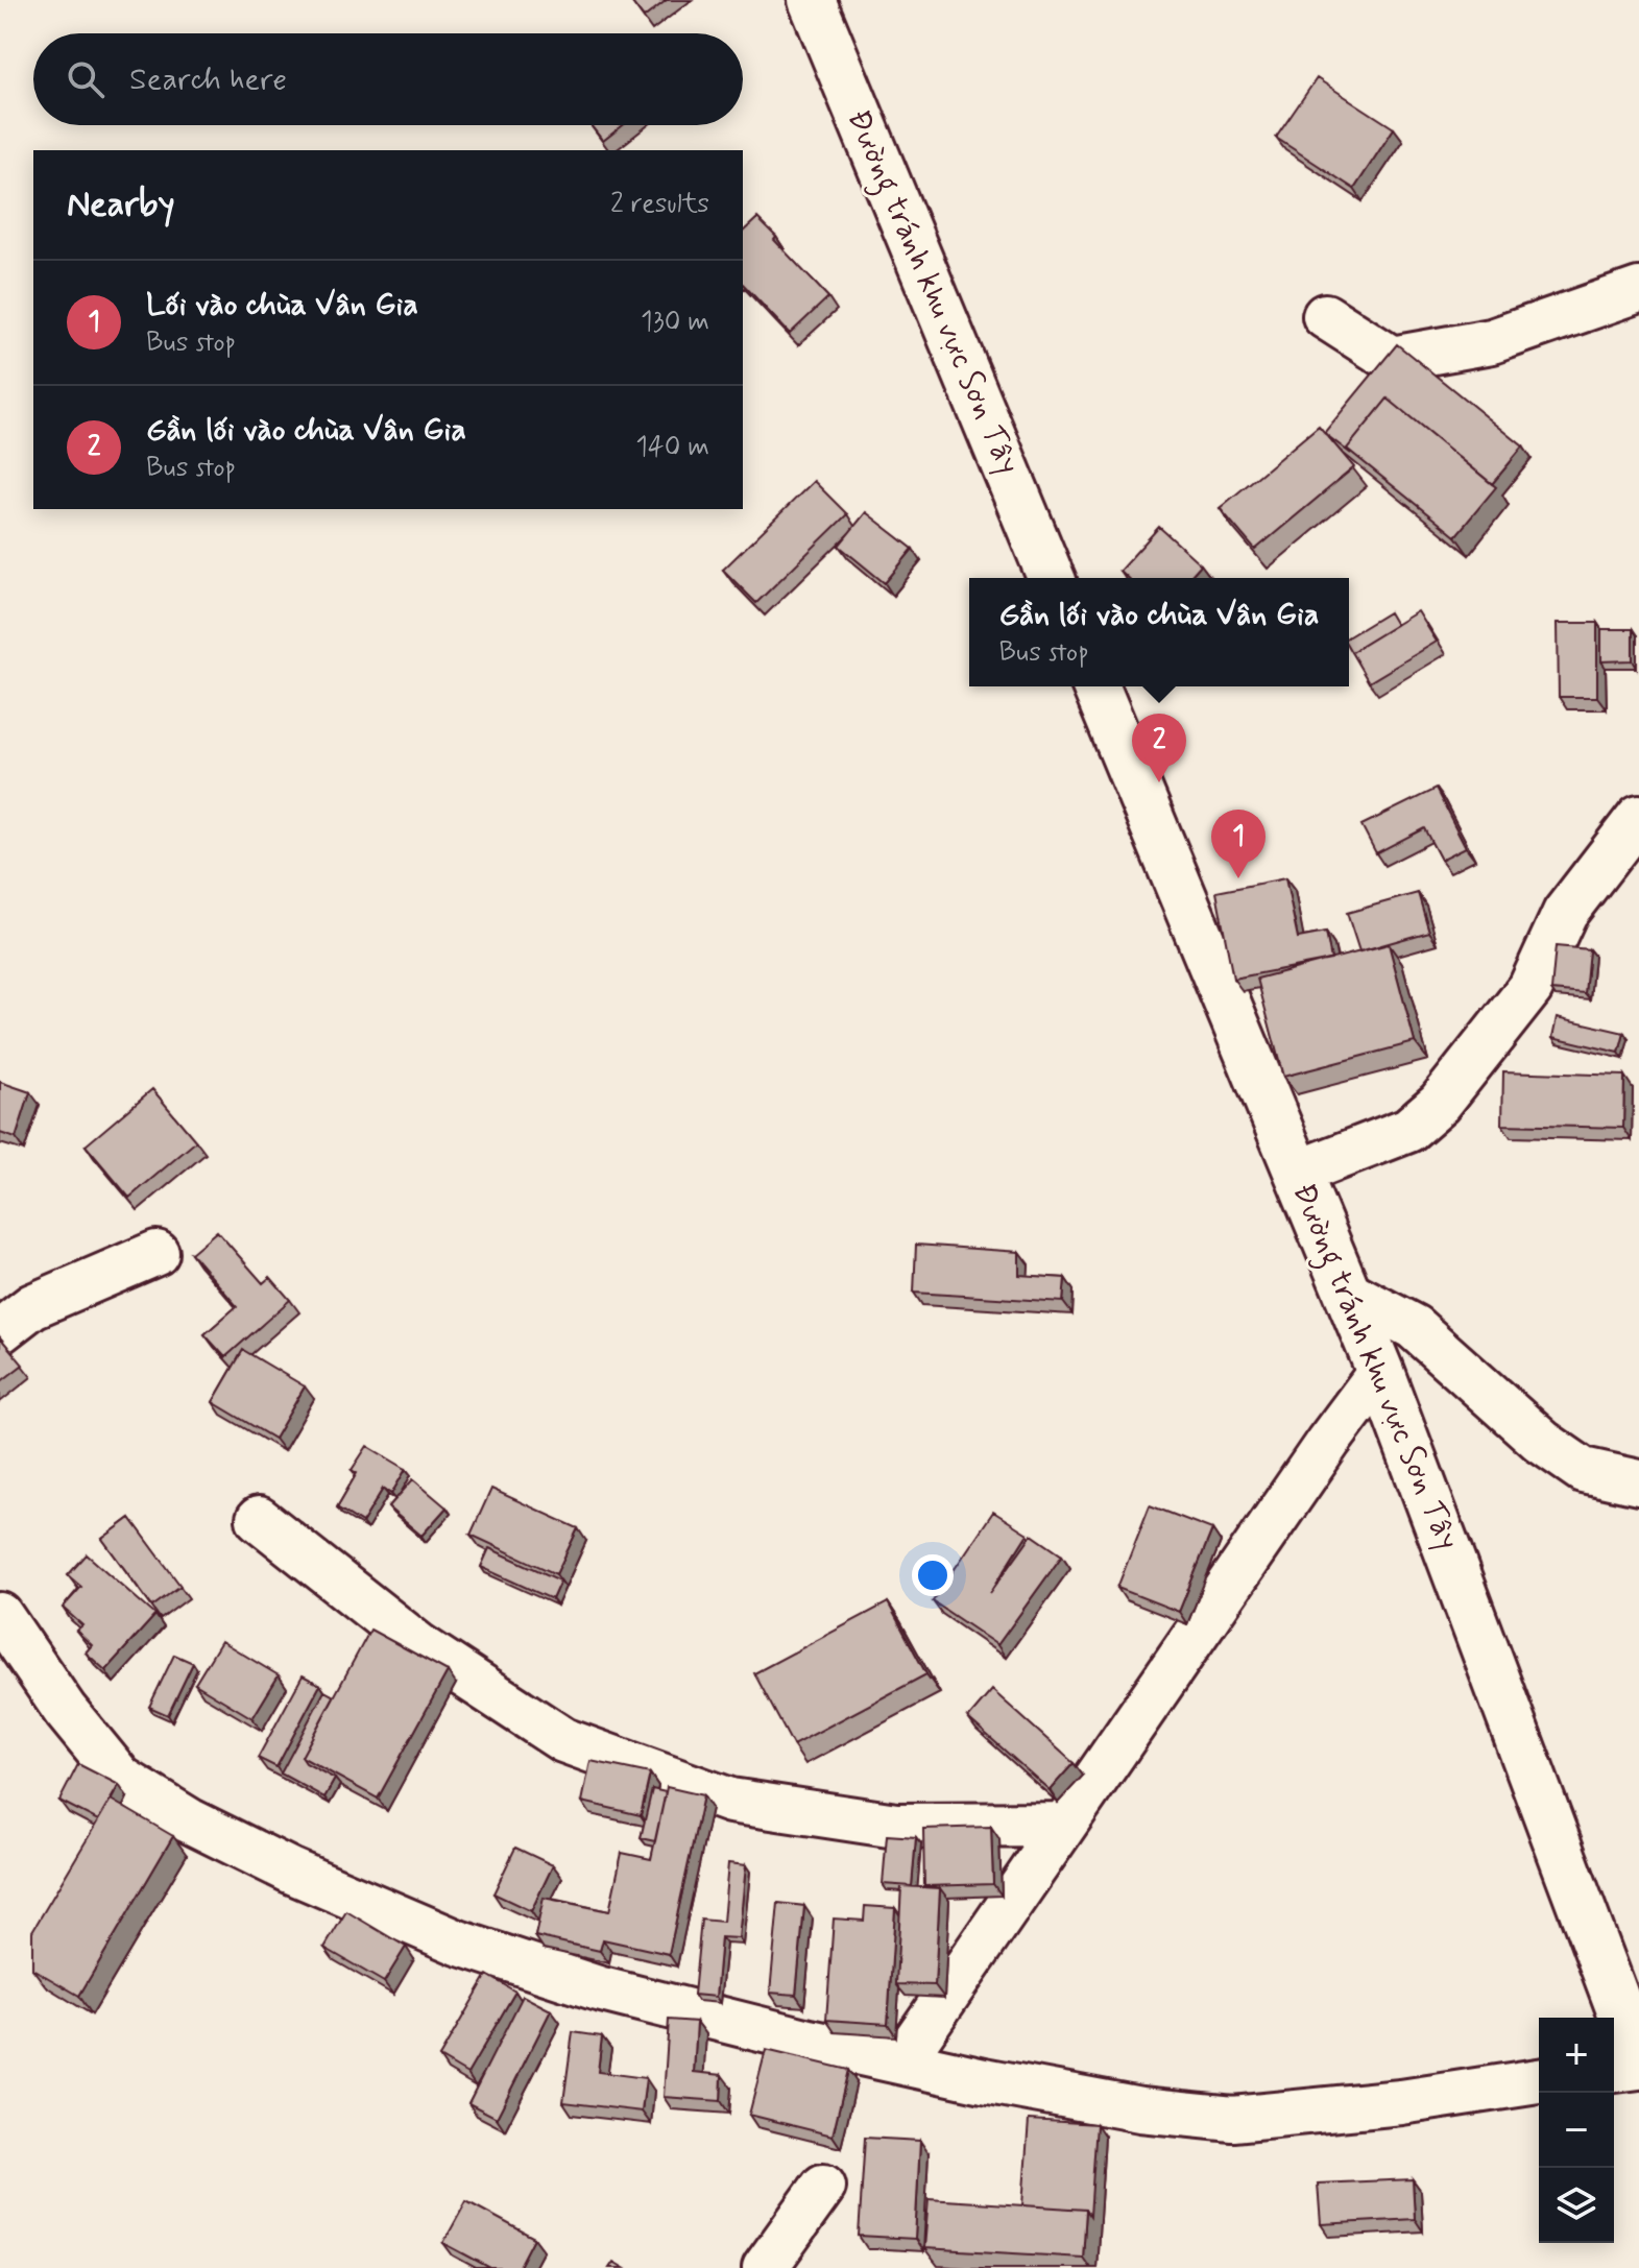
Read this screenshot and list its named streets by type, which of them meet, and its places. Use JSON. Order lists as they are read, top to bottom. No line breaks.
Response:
{"streets":{"highway":["Đường tránh khu vực Sơn Tây"]},"page":{"search":"Search here","heading":["Nearby","2 results"],"list":[{"mark":"1","name":"Lối vào chùa Vân Gia","note":"Bus stop","value":"130 m"},{"mark":"2","name":"Gần lối vào chùa Vân Gia","note":"Bus stop","value":"140 m"}],"popup":["Gần lối vào chùa Vân Gia","Bus stop"],"pins":["2","1"],"map_buttons":["+","−"]}}
